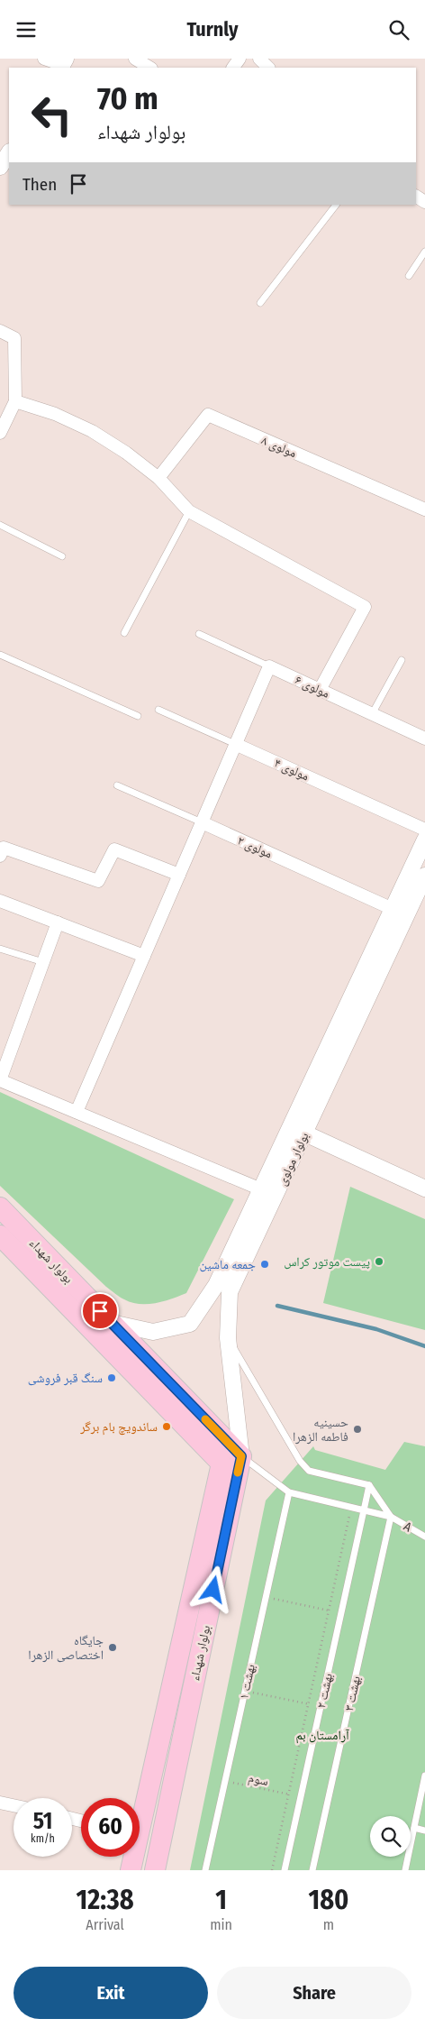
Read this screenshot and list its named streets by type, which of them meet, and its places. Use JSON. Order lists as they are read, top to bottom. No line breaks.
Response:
{"streets":{"main road":["بولوار شهداء"],"street":["مولوی ۸","مولوی ۶","مولوی ۴","مولوی ۲","بولوار مولوی"],"lane":["A","بهشت ۱","بهشت ۲","بهشت ۳"],"path":["سوم"]},"crossings":[["مولوی ۲","بولوار مولوی"],["بولوار مولوی","بولوار شهداء"],["A","بهشت ۳"],["بهشت ۱","سوم"]],"parks":["آرامستان بم"],"places":["پیست موتور کراس","جمعه ماشین","سنگ قبر فروشی","ساندویچ بام برگر","حسینیه فاطمه الزهرا","جایگاه اختصاصی الزهرا"],"page":{"header":"Turnly","turn":["70 m","بولوار شهداء"],"then":"Then","speed":"51 km/h","limit":"60","eta":["12:38","Arrival","1","min","180","m"],"buttons":["Exit","Share"]}}
